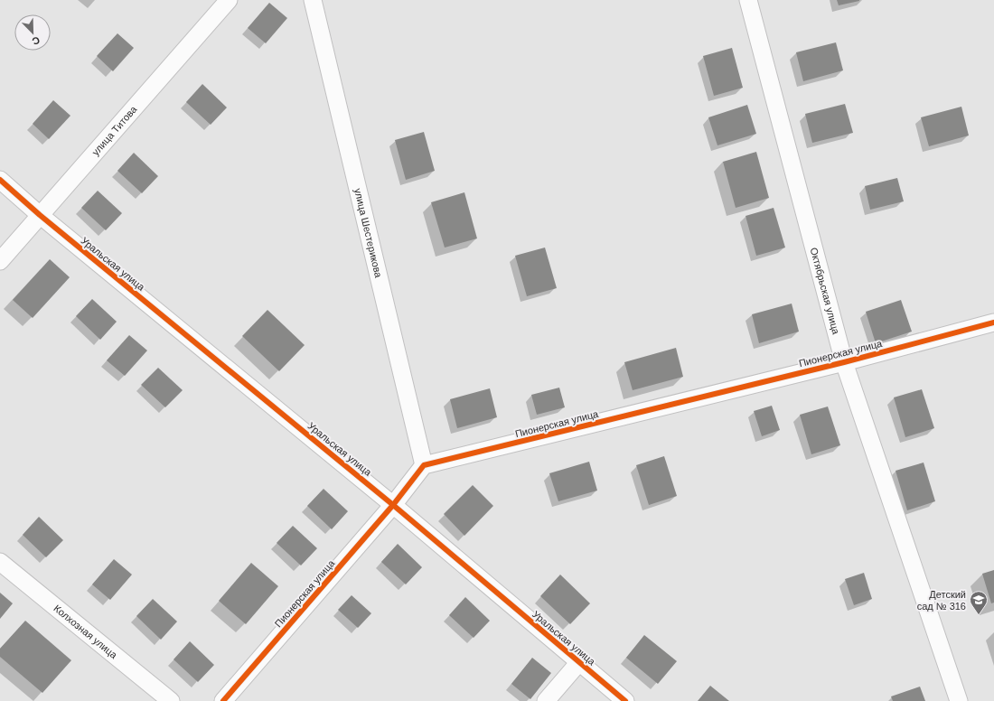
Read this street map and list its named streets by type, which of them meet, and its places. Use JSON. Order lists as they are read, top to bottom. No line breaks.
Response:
{"streets":{"street":["улица Титова","улица Шестерикова","Уральская улица","Октябрьская улица","Пионерская улица","Колхозная улица"]},"crossings":[["улица Титова","Уральская улица"],["улица Шестерикова","Пионерская улица"],["Уральская улица","Пионерская улица"],["Октябрьская улица","Пионерская улица"]],"places":{"school or university":["Детский сад № 316"]},"north":"bottom right"}
